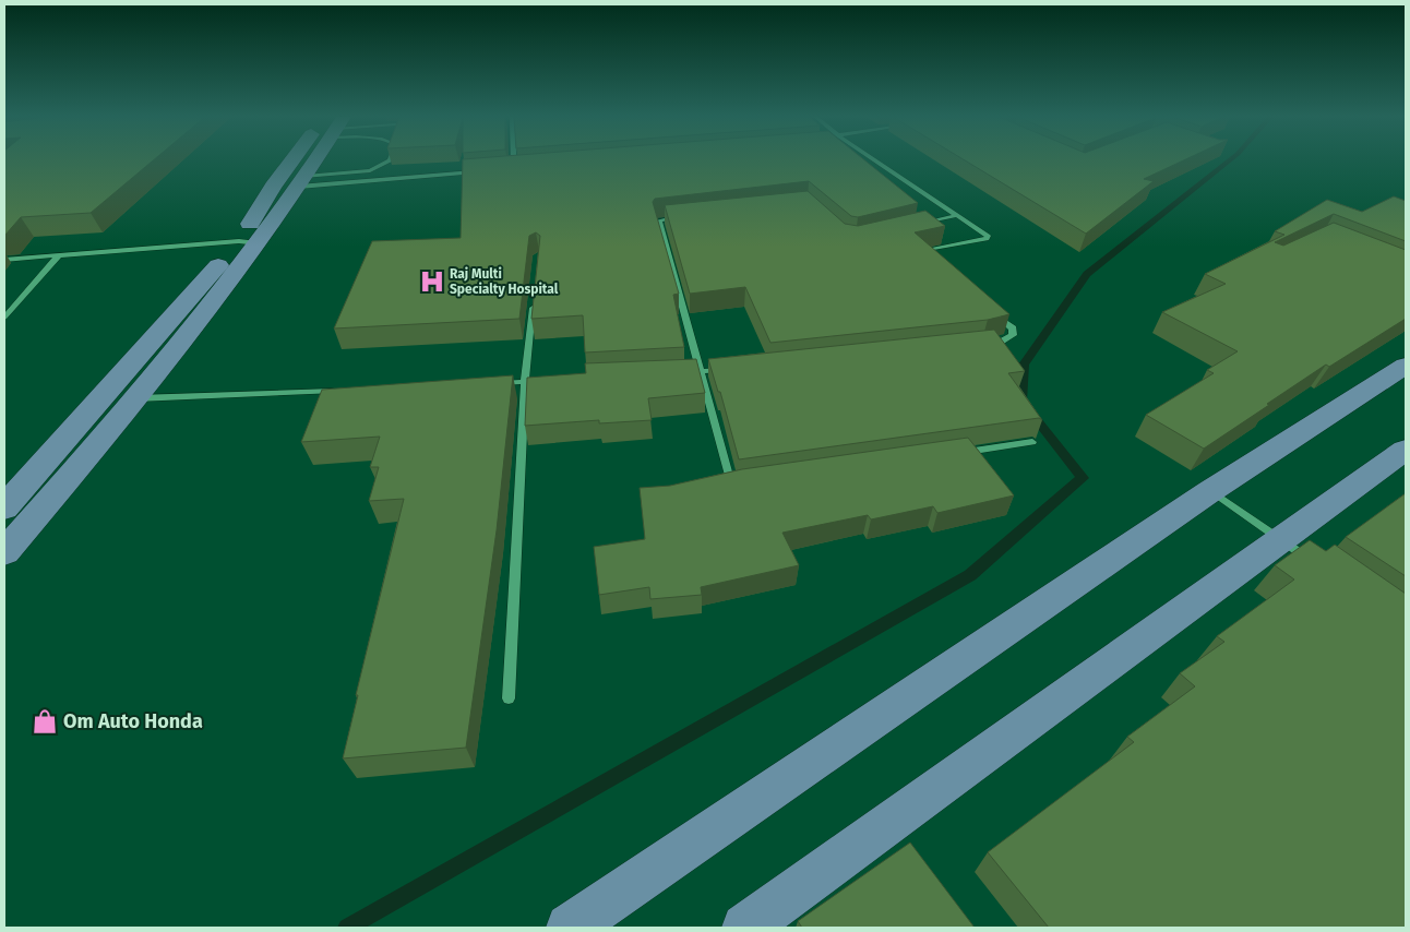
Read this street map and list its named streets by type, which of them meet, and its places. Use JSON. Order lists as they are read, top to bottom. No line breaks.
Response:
{"places":{"hospital":["Raj Multi Specialty Hospital"],"shop":["Om Auto Honda"]}}
